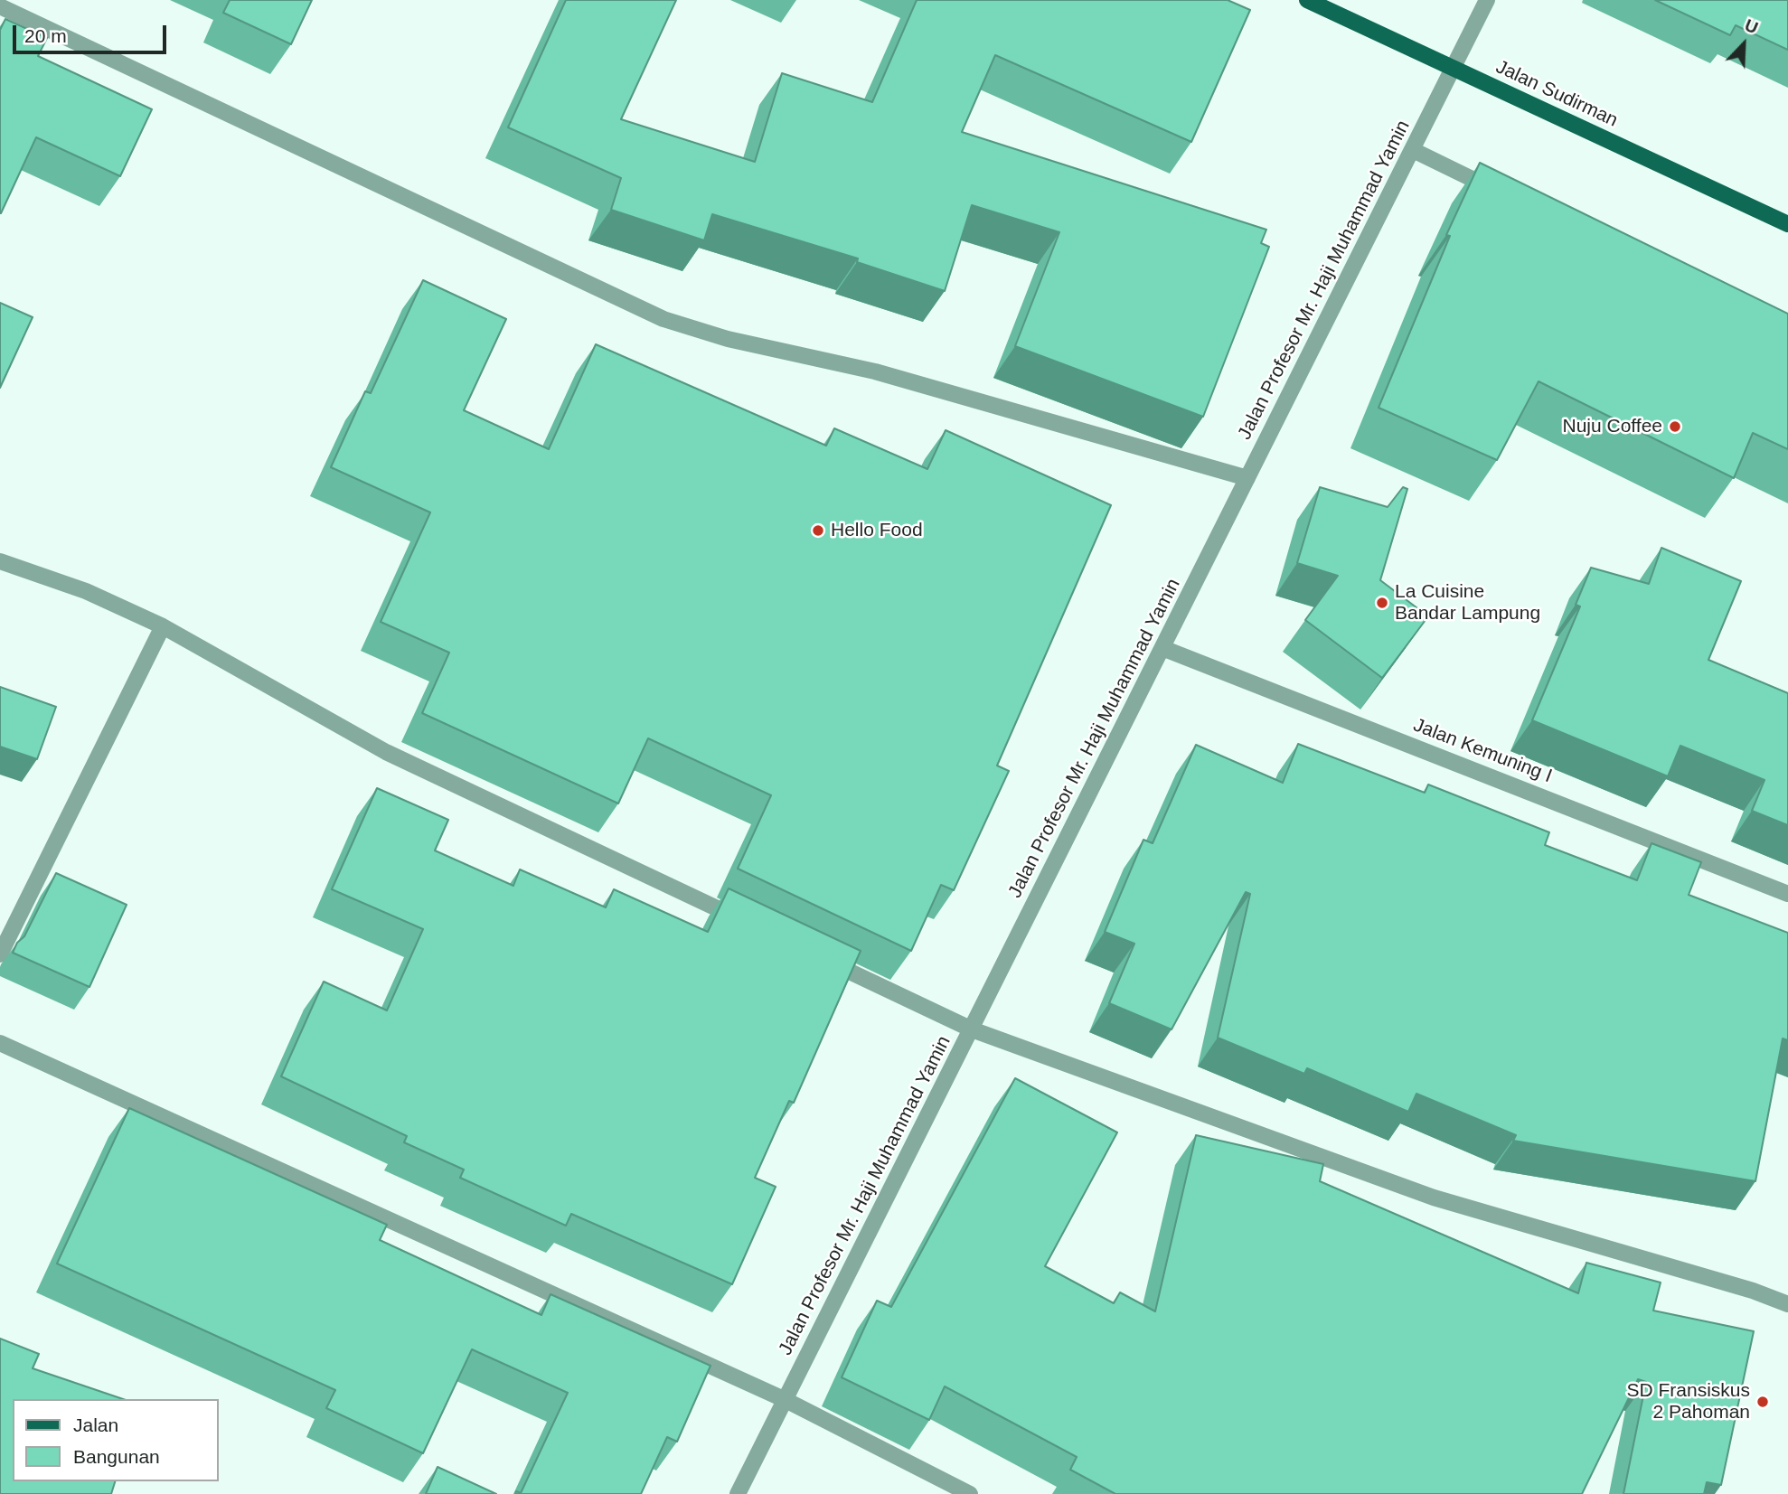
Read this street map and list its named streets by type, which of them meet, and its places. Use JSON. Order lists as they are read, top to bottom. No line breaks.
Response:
{"streets":{"main road":["Jalan Sudirman"],"street":["Jalan Profesor Mr. Haji Muhammad Yamin","Jalan Kemuning I"]},"crossings":[["Jalan Sudirman","Jalan Profesor Mr. Haji Muhammad Yamin"],["Jalan Profesor Mr. Haji Muhammad Yamin","Jalan Kemuning I"]],"places":["Nuju Coffee","Hello Food","La Cuisine Bandar Lampung","SD Fransiskus 2 Pahoman"],"legend":["Jalan","Bangunan"],"scale_bar":"20 m","north":"top right"}
